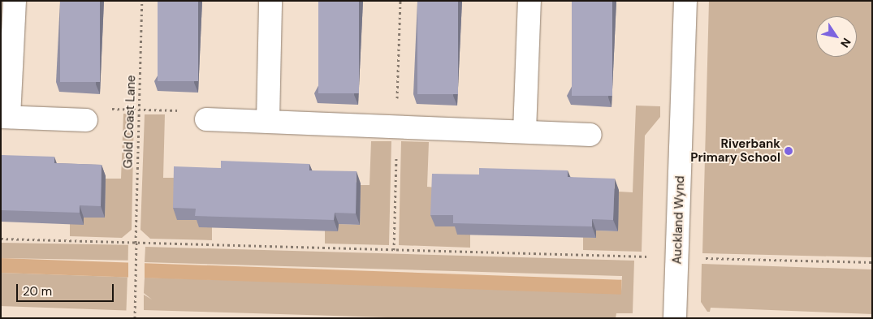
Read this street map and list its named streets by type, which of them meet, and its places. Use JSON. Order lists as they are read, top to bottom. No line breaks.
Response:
{"streets":{"street":["Auckland Wynd"],"path":["Gold Coast Lane"]},"places":["Riverbank Primary School"],"scale_bar":"20 m","north":"bottom right"}
